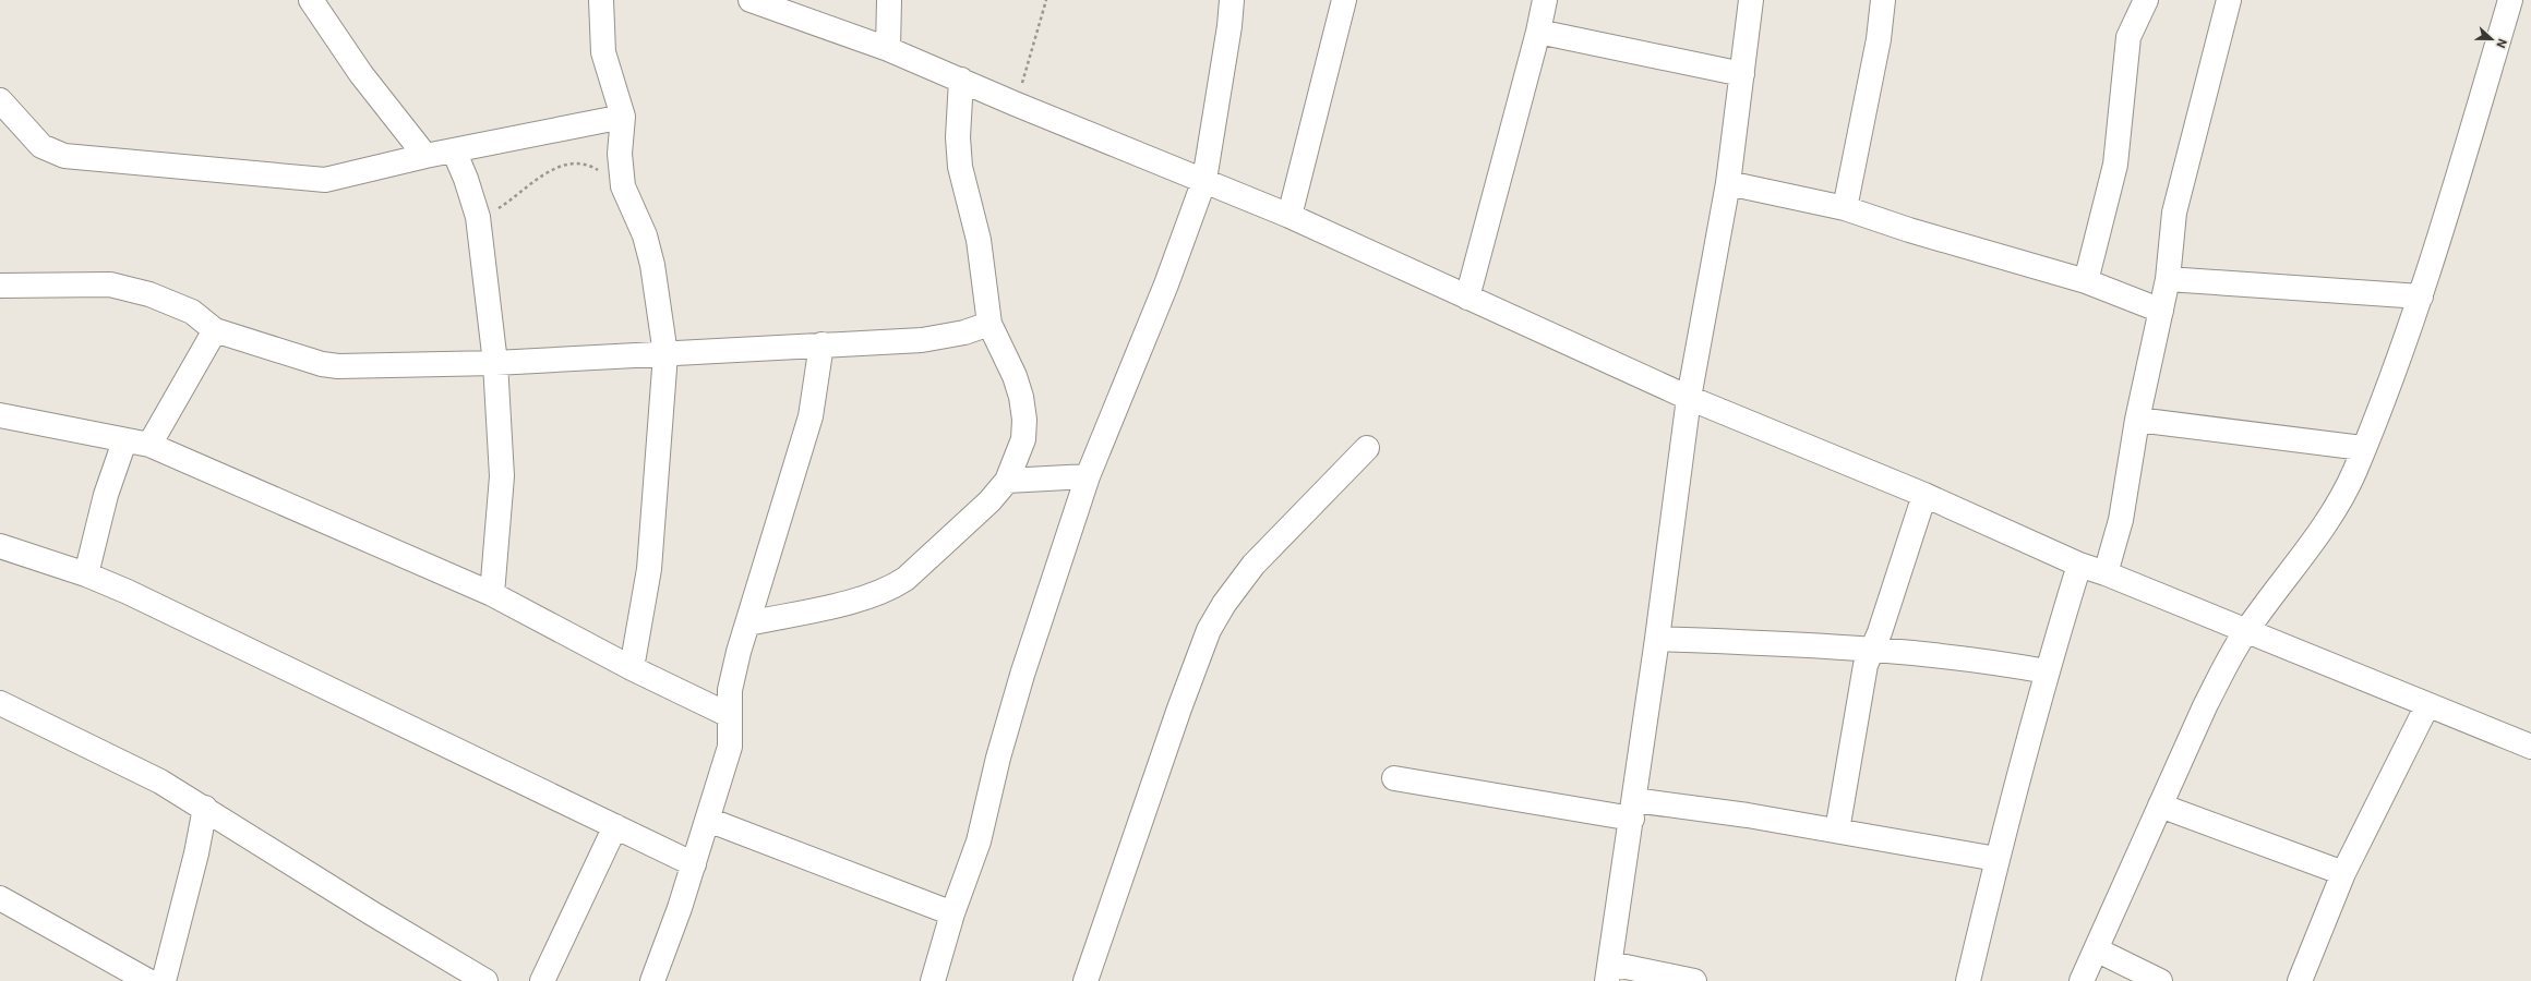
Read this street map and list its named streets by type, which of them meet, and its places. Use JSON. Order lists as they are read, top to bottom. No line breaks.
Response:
{"north":"right"}
